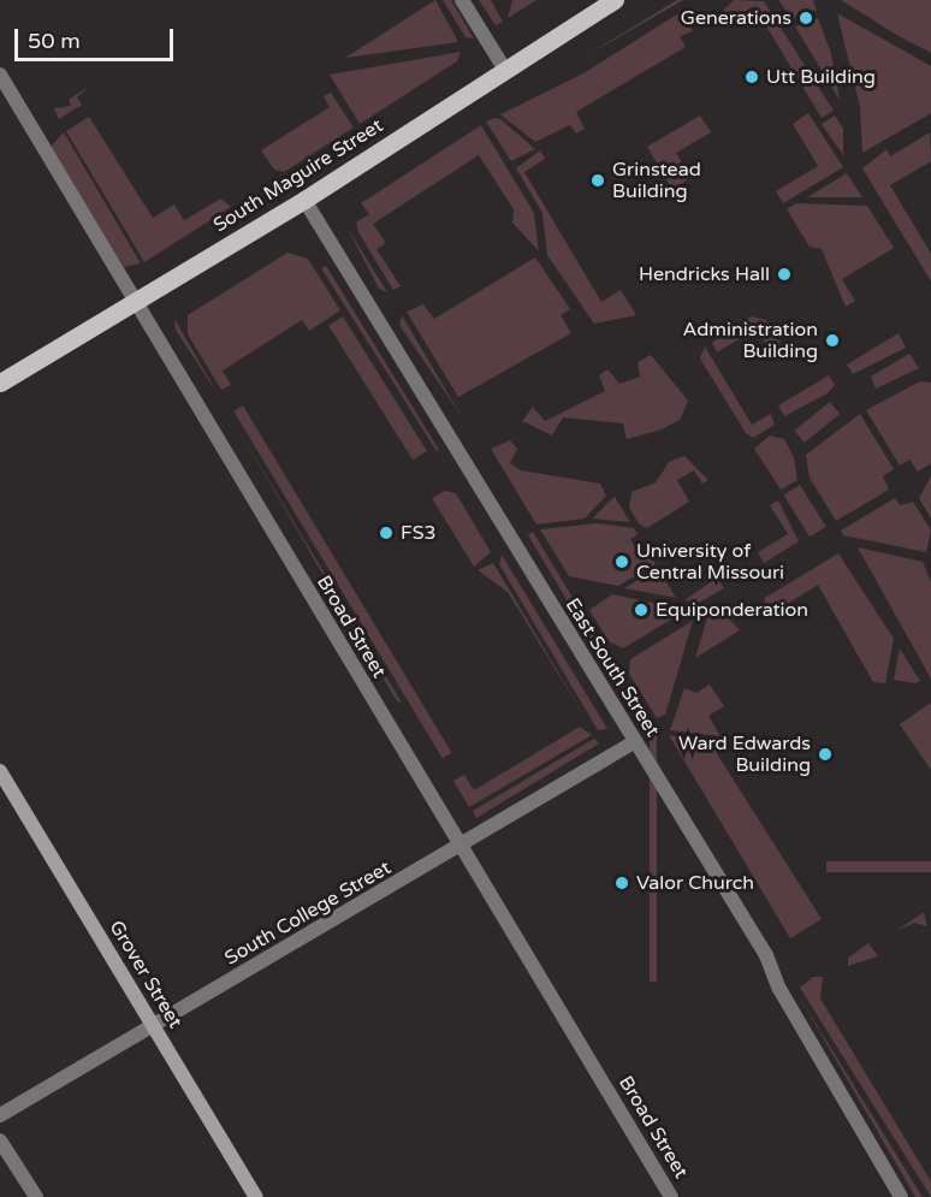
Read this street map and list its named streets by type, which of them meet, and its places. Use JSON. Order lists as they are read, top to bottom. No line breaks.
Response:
{"streets":{"main road":["South Maguire Street"],"street":["Broad Street","East South Street","South College Street","Grover Street"]},"crossings":[["South Maguire Street","Broad Street"],["South Maguire Street","East South Street"],["Broad Street","South College Street"],["East South Street","South College Street"],["South College Street","Grover Street"]],"places":["Generations","Utt Building","Grinstead Building","Hendricks Hall","Administration Building","FS3","University of Central Missouri","Equiponderation","Ward Edwards Building","Valor Church"],"scale_bar":"50 m"}
